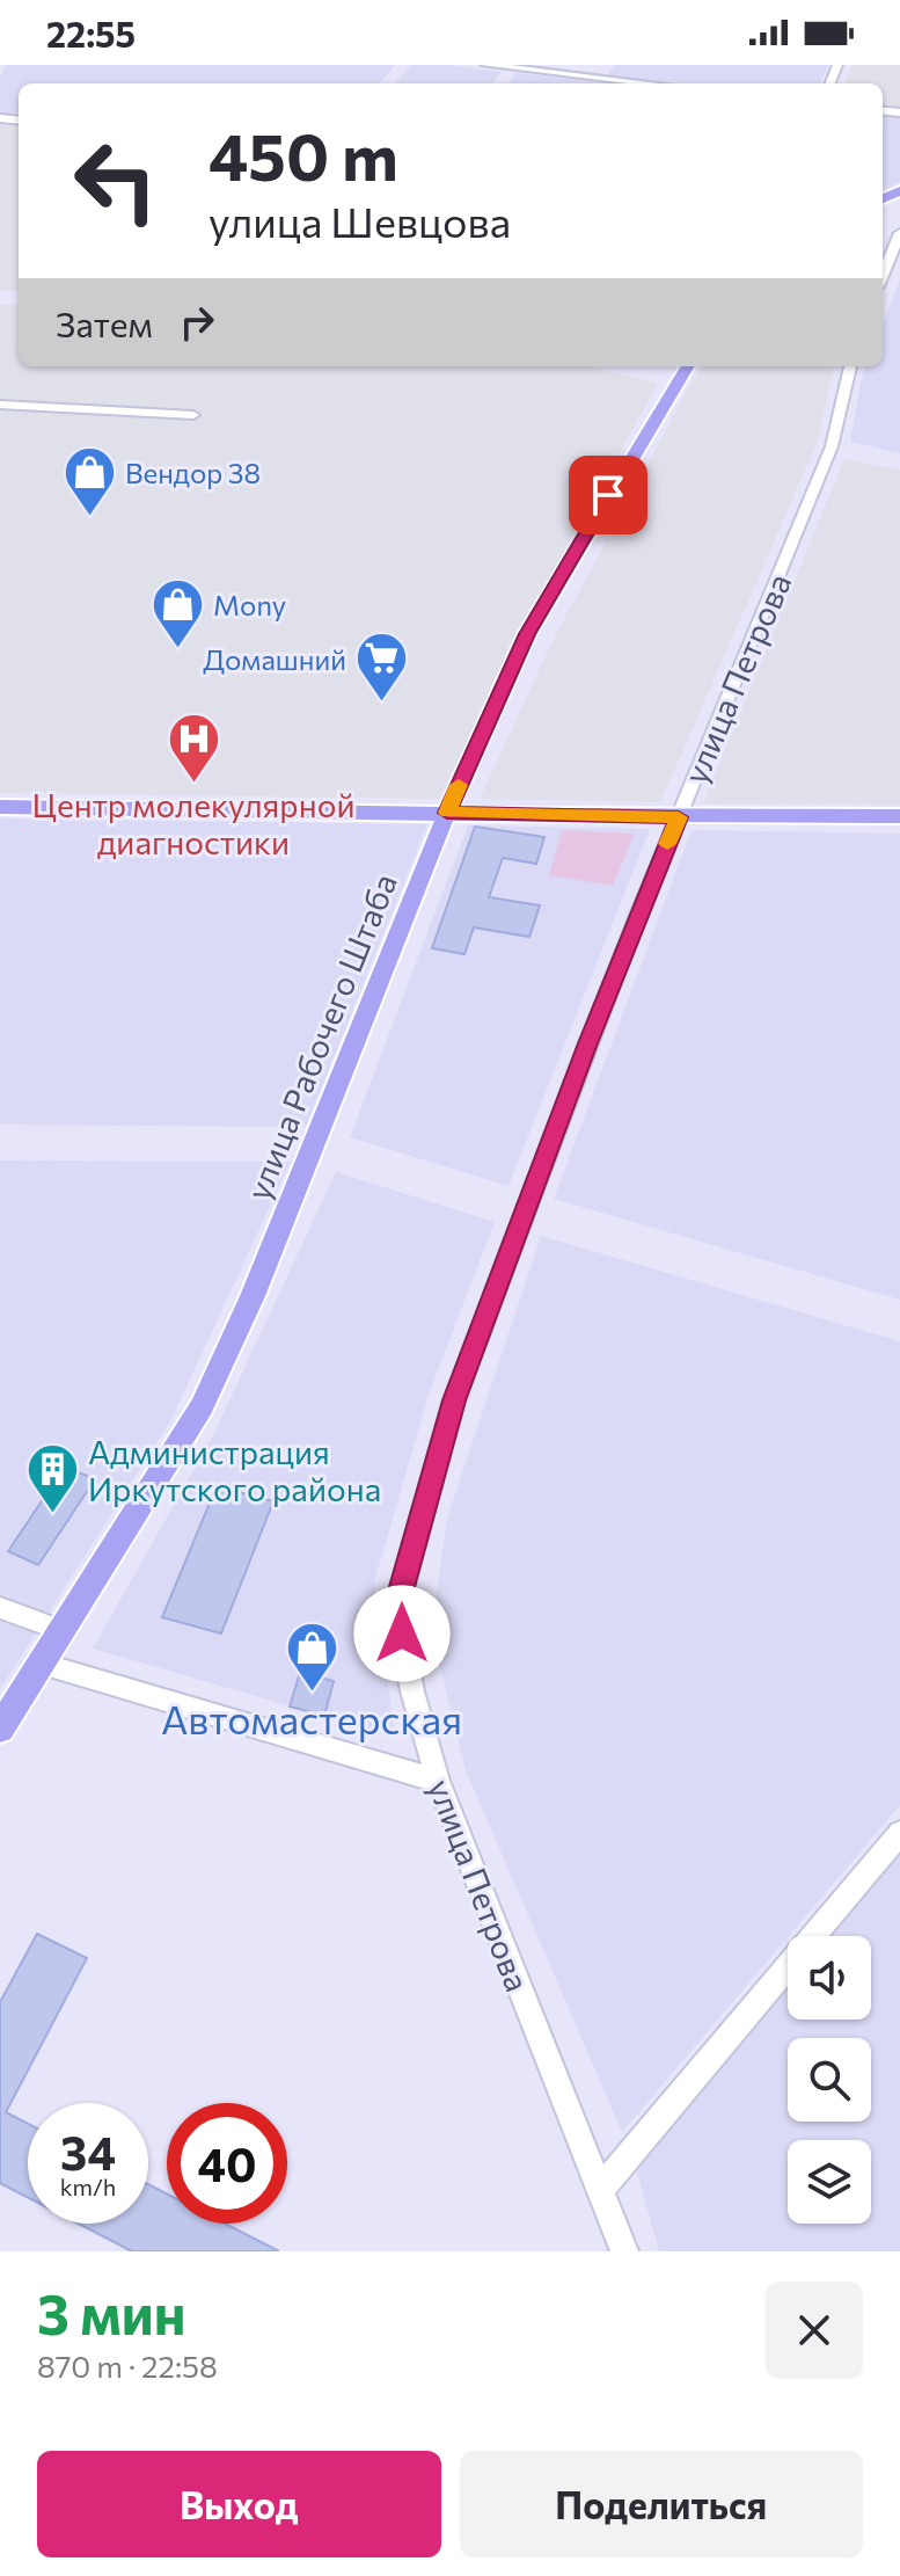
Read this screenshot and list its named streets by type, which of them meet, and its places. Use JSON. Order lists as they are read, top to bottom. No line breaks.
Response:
{"streets":{"main road":["улица Рабочего Штаба"],"street":["улица Петрова"]},"places":{"shop":["Вендор 38","Mony","Автомастерская"],"supermarket":["Домашний"],"hospital":["Центр молекулярной диагностики"],"building":["Администрация Иркутского района"]},"page":{"status":"22:55","turn":["450 m","улица Шевцова"],"then":"Затем","speed":"34 km/h","limit":"40","heading":["3 мин","870 m · 22:58"],"buttons":["Выход","Поделиться"]}}
